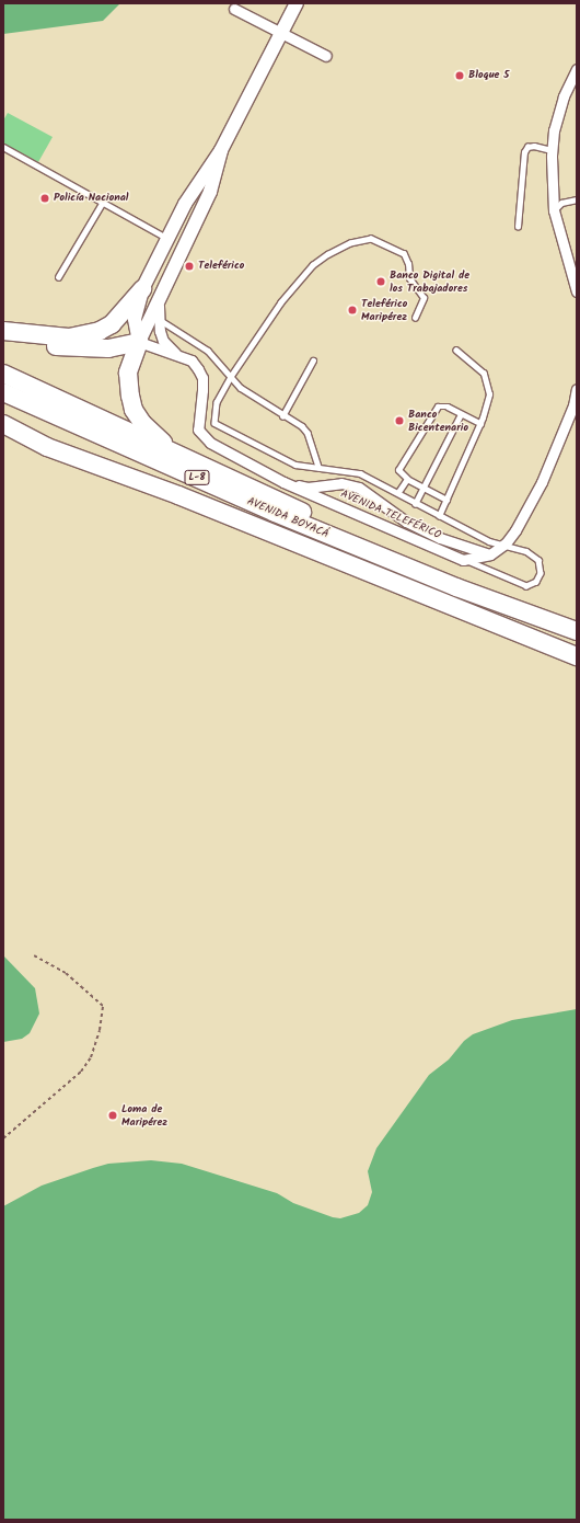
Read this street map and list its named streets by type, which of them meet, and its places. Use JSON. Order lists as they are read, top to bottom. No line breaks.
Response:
{"streets":{"highway":["L-8","AVENIDA BOYACÁ"],"street":["AVENIDA TELEFÉRICO"]},"places":["Bloque 5","Policía Nacional","Teleférico","Banco Digital de los Trabajadores","Teleférico Maripérez","Banco Bicentenario","Loma de Maripérez"]}
